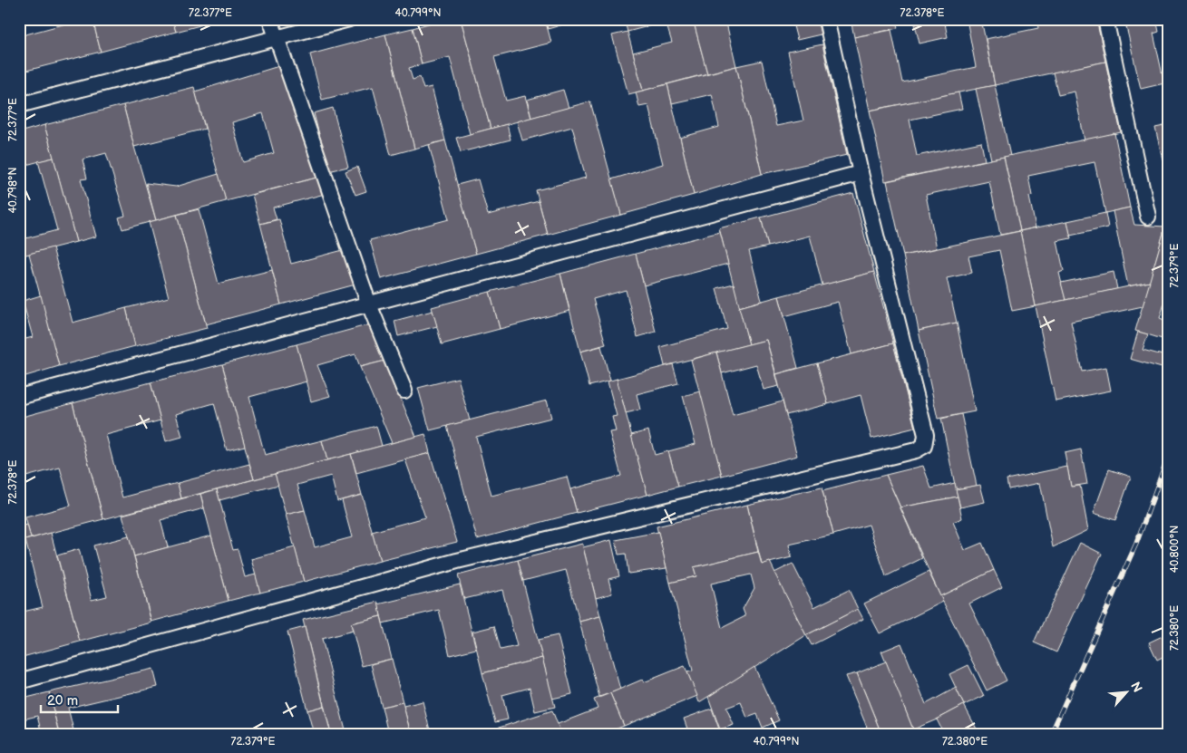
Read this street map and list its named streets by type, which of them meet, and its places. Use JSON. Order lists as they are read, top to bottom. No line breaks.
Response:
{"scale_bar":"20 m","north":"top right","coordinates":["72.377°E","40.799°N","72.378°E","40.798°N","72.379°E","40.800°N","72.380°E"]}
